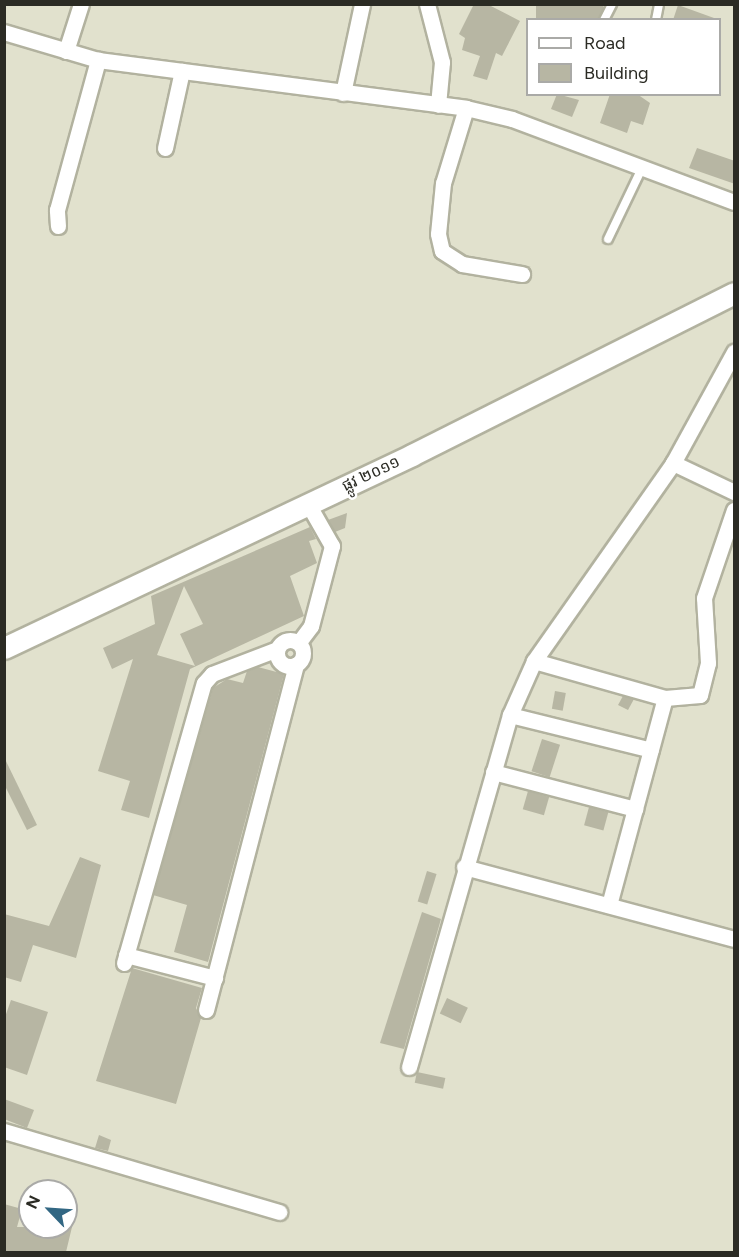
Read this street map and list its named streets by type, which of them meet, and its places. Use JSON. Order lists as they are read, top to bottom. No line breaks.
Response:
{"streets":{"main road":["ផ្លូវ ២០១១"]},"legend":["Road","Building"],"north":"top left"}
